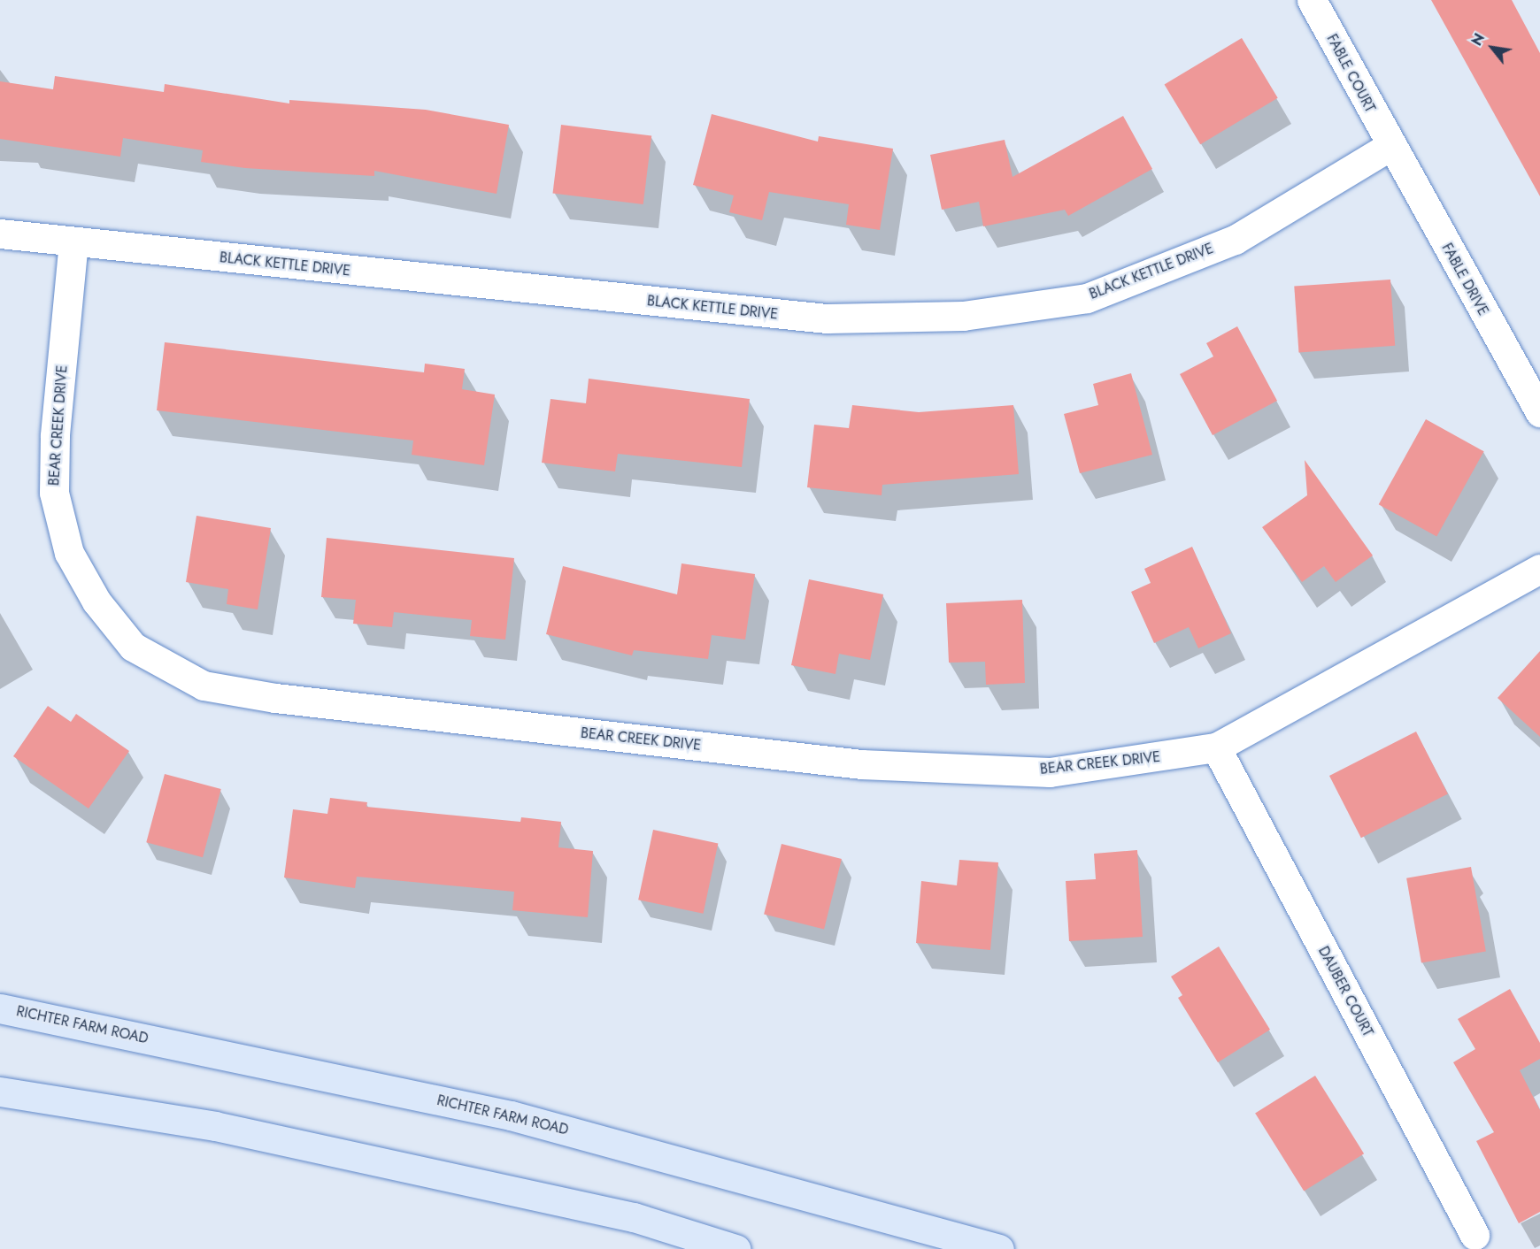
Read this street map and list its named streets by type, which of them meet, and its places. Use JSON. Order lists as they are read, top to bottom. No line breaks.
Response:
{"streets":{"main road":["RICHTER FARM ROAD"],"street":["FABLE COURT","BLACK KETTLE DRIVE","FABLE DRIVE","BEAR CREEK DRIVE","DAUBER COURT"]},"crossings":[["FABLE COURT","BLACK KETTLE DRIVE"],["FABLE COURT","FABLE DRIVE"],["BLACK KETTLE DRIVE","FABLE DRIVE"],["BLACK KETTLE DRIVE","BEAR CREEK DRIVE"],["BEAR CREEK DRIVE","DAUBER COURT"]],"north":"top left"}
